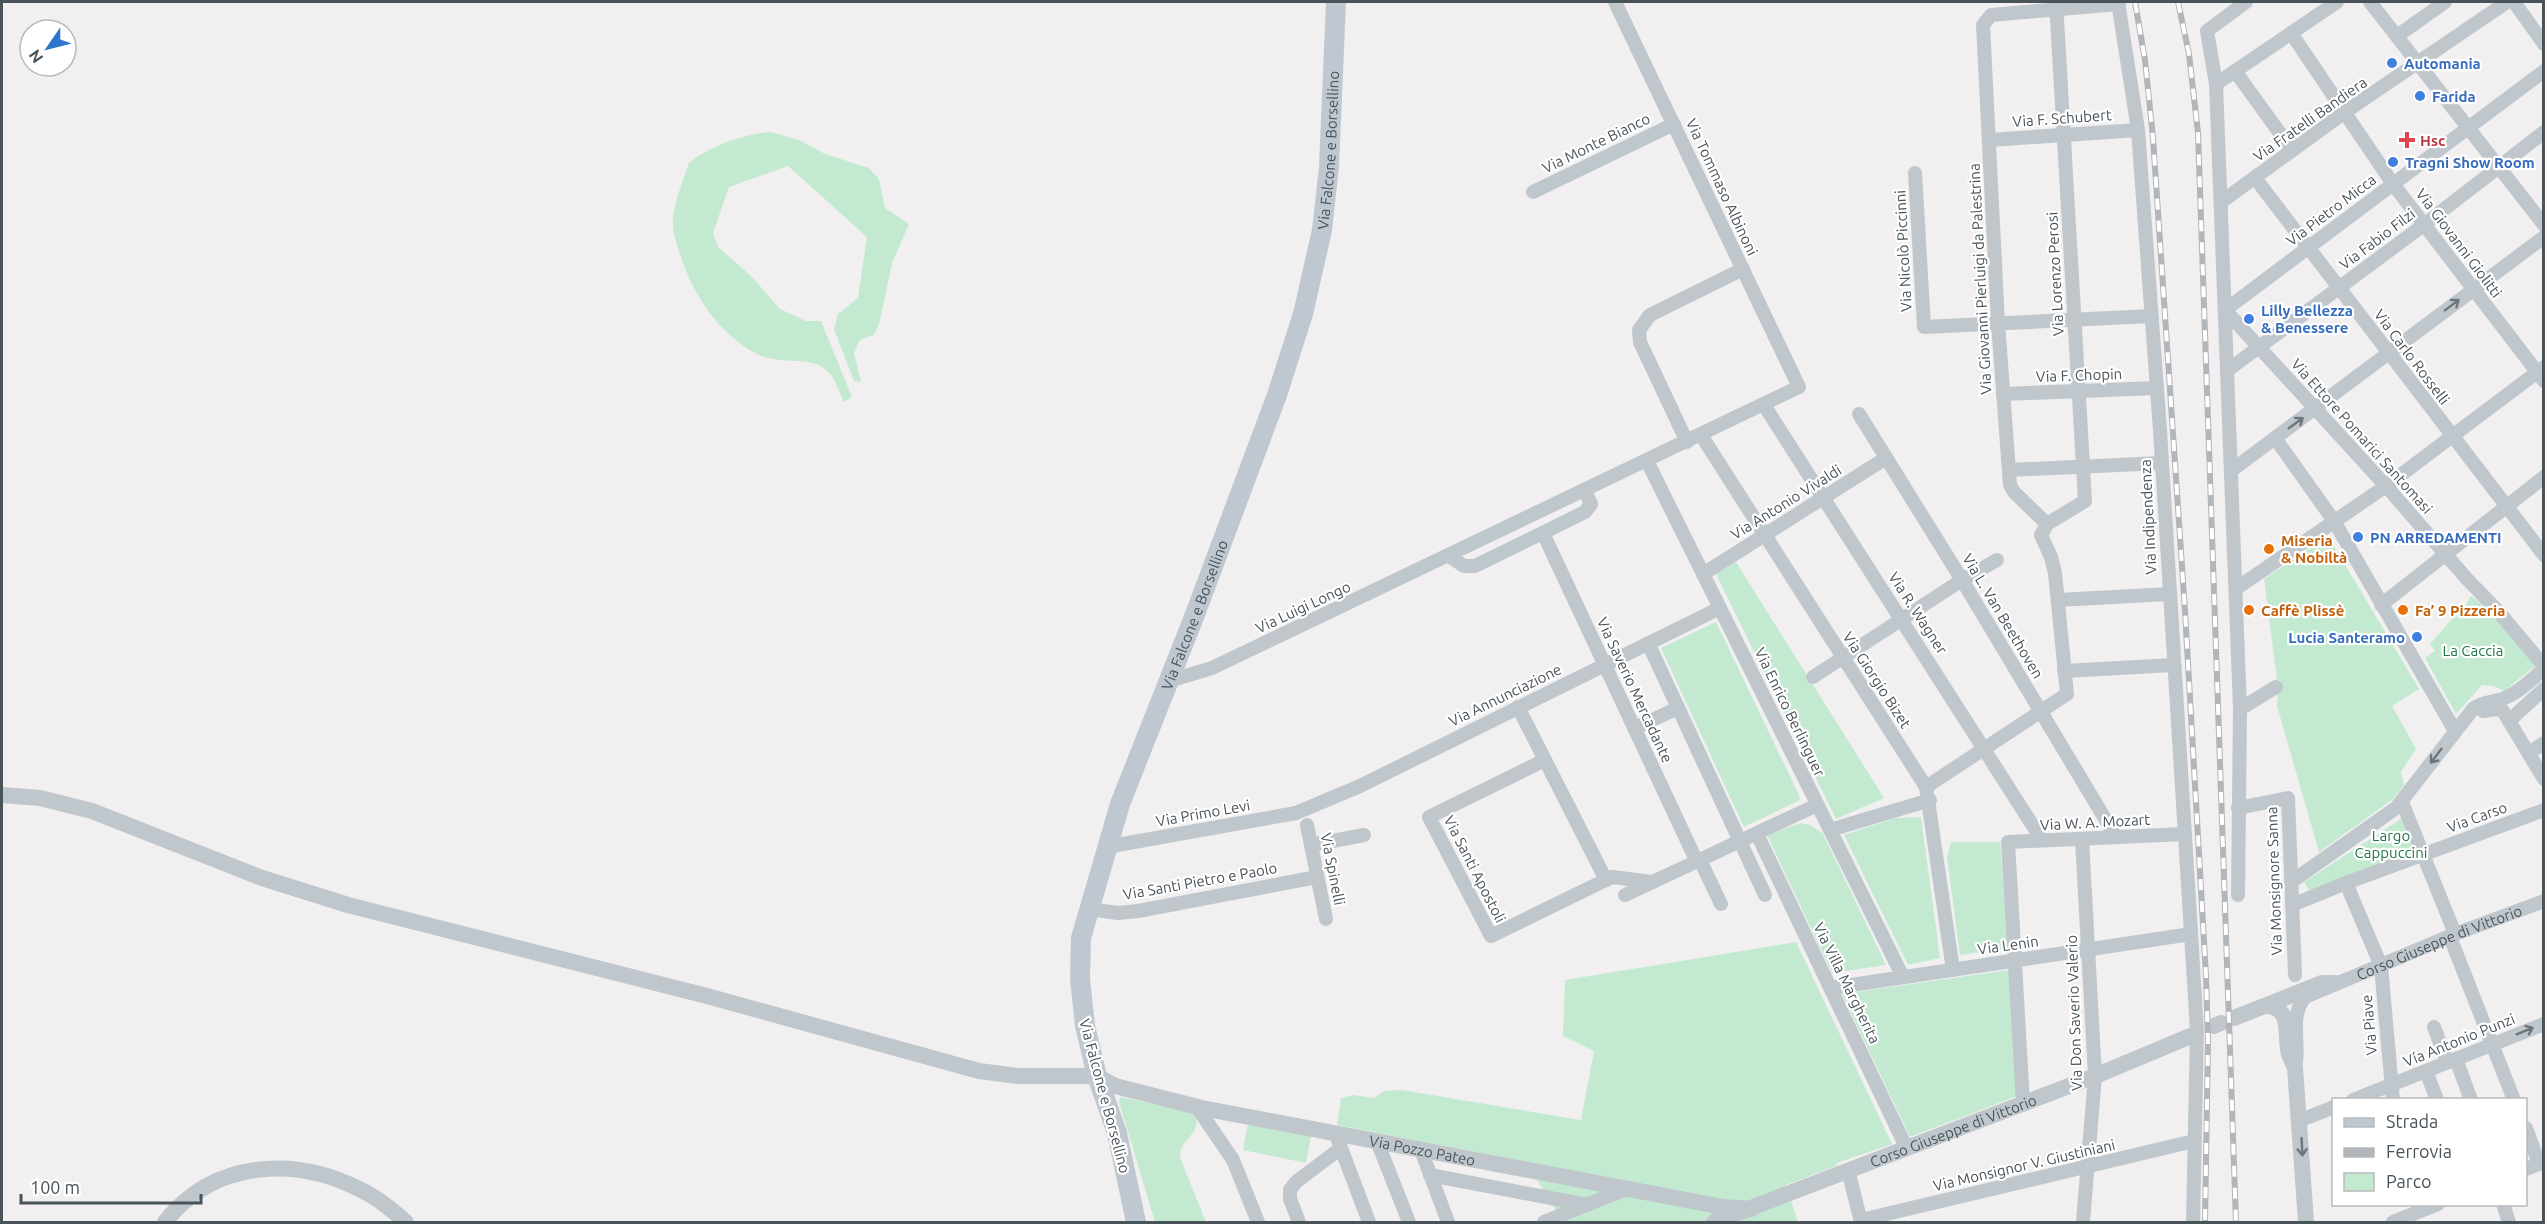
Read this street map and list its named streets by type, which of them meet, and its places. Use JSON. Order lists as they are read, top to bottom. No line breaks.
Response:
{"streets":{"main road":["Via Falcone e Borsellino"],"street":["Via F. Schubert","Via Fratelli Bandiera","Via Monte Bianco","Via Tommaso Albinoni","Via Pietro Micca","Via Fabio Filzi","Via Giovanni Giolitti","Via Nicolò Piccinni","Via Lorenzo Perosi","Via Giovanni Pierluigi da Palestrina","Via Carlo Rosselli","Via F. Chopin","Via Ettore Pomarici Santomasi","Via Antonio Vivaldi","Via Indipendenza","Via Luigi Longo","Via R. Wagner","Via L. Van Beethoven","Via Giorgio Bizet","Via Saverio Mercadante","Via Annunciazione","Via Enrico Berlinguer","Via Primo Levi","Via Carso","Via W. A. Mozart","Via Spinelli","Via Santi Apostoli","Via Santi Pietro e Paolo","Via Monsignore Sanna","Corso Giuseppe di Vittorio","Via Lenin","Via Villa Margherita","Via Don Saverio Valerio","Via Piave","Vía Antonio Punzi","Via Pozzo Pateo","Via Monsignor V. Giustiniani"]},"crossings":[["Via F. Schubert","Via Lorenzo Perosi"],["Via F. Schubert","Via Giovanni Pierluigi da Palestrina"],["Via F. Schubert","Via Indipendenza"],["Via Fratelli Bandiera","Via Giovanni Giolitti"],["Via Fratelli Bandiera","Via Carlo Rosselli"],["Via Monte Bianco","Via Tommaso Albinoni"],["Via Falcone e Borsellino","Via Luigi Longo"],["Via Falcone e Borsellino","Via Primo Levi"],["Via Falcone e Borsellino","Via Santi Pietro e Paolo"],["Via Falcone e Borsellino","Via Pozzo Pateo"],["Via Tommaso Albinoni","Via Luigi Longo"],["Via Pietro Micca","Via Giovanni Giolitti"],["Via Pietro Micca","Via Carlo Rosselli"],["Via Pietro Micca","Via Ettore Pomarici Santomasi"],["Via Fabio Filzi","Via Giovanni Giolitti"],["Via Fabio Filzi","Via Carlo Rosselli"],["Via Fabio Filzi","Via Ettore Pomarici Santomasi"],["Via Nicolò Piccinni","Via Giovanni Pierluigi da Palestrina"],["Via Lorenzo Perosi","Via Giovanni Pierluigi da Palestrina"],["Via Lorenzo Perosi","Via F. Chopin"],["Via Giovanni Pierluigi da Palestrina","Via F. Chopin"],["Via F. Chopin","Via Indipendenza"],["Via Antonio Vivaldi","Via R. Wagner"],["Via Antonio Vivaldi","Via L. Van Beethoven"],["Via Antonio Vivaldi","Via Giorgio Bizet"],["Via Antonio Vivaldi","Via Enrico Berlinguer"],["Via Indipendenza","Via W. A. Mozart"],["Via Indipendenza","Corso Giuseppe di Vittorio"],["Via Indipendenza","Via Lenin"],["Via Indipendenza","Via Monsignor V. Giustiniani"],["Via Luigi Longo","Via R. Wagner"],["Via Luigi Longo","Via Giorgio Bizet"],["Via Luigi Longo","Via Enrico Berlinguer"],["Via R. Wagner","Via W. A. Mozart"],["Via L. Van Beethoven","Via W. A. Mozart"],["Via Giorgio Bizet","Via Lenin"],["Via Saverio Mercadante","Via Annunciazione"],["Via Annunciazione","Via Enrico Berlinguer"],["Via Annunciazione","Via Primo Levi"],["Via Enrico Berlinguer","Via Lenin"],["Via W. A. Mozart","Via Lenin"],["Via W. A. Mozart","Via Don Saverio Valerio"],["Via Spinelli","Via Santi Pietro e Paolo"],["Corso Giuseppe di Vittorio","Via Villa Margherita"],["Corso Giuseppe di Vittorio","Via Don Saverio Valerio"],["Corso Giuseppe di Vittorio","Via Piave"],["Corso Giuseppe di Vittorio","Via Pozzo Pateo"],["Via Lenin","Via Villa Margherita"],["Via Lenin","Via Don Saverio Valerio"],["Via Don Saverio Valerio","Via Monsignor V. Giustiniani"],["Via Piave","Vía Antonio Punzi"]],"parks":["La Caccia","Largo Cappuccini"],"places":{"other":["Automania","Farida","Tragni Show Room","Lilly Bellezza & Benessere","PN ARREDAMENTI","Miseria & Nobiltà","Caffè Plissè","Fa’ 9 Pizzeria","Lucia Santeramo"],"health":["Hsc"]},"legend":["Strada","Ferrovia","Parco"],"scale_bar":"100 m","north":"bottom left"}
